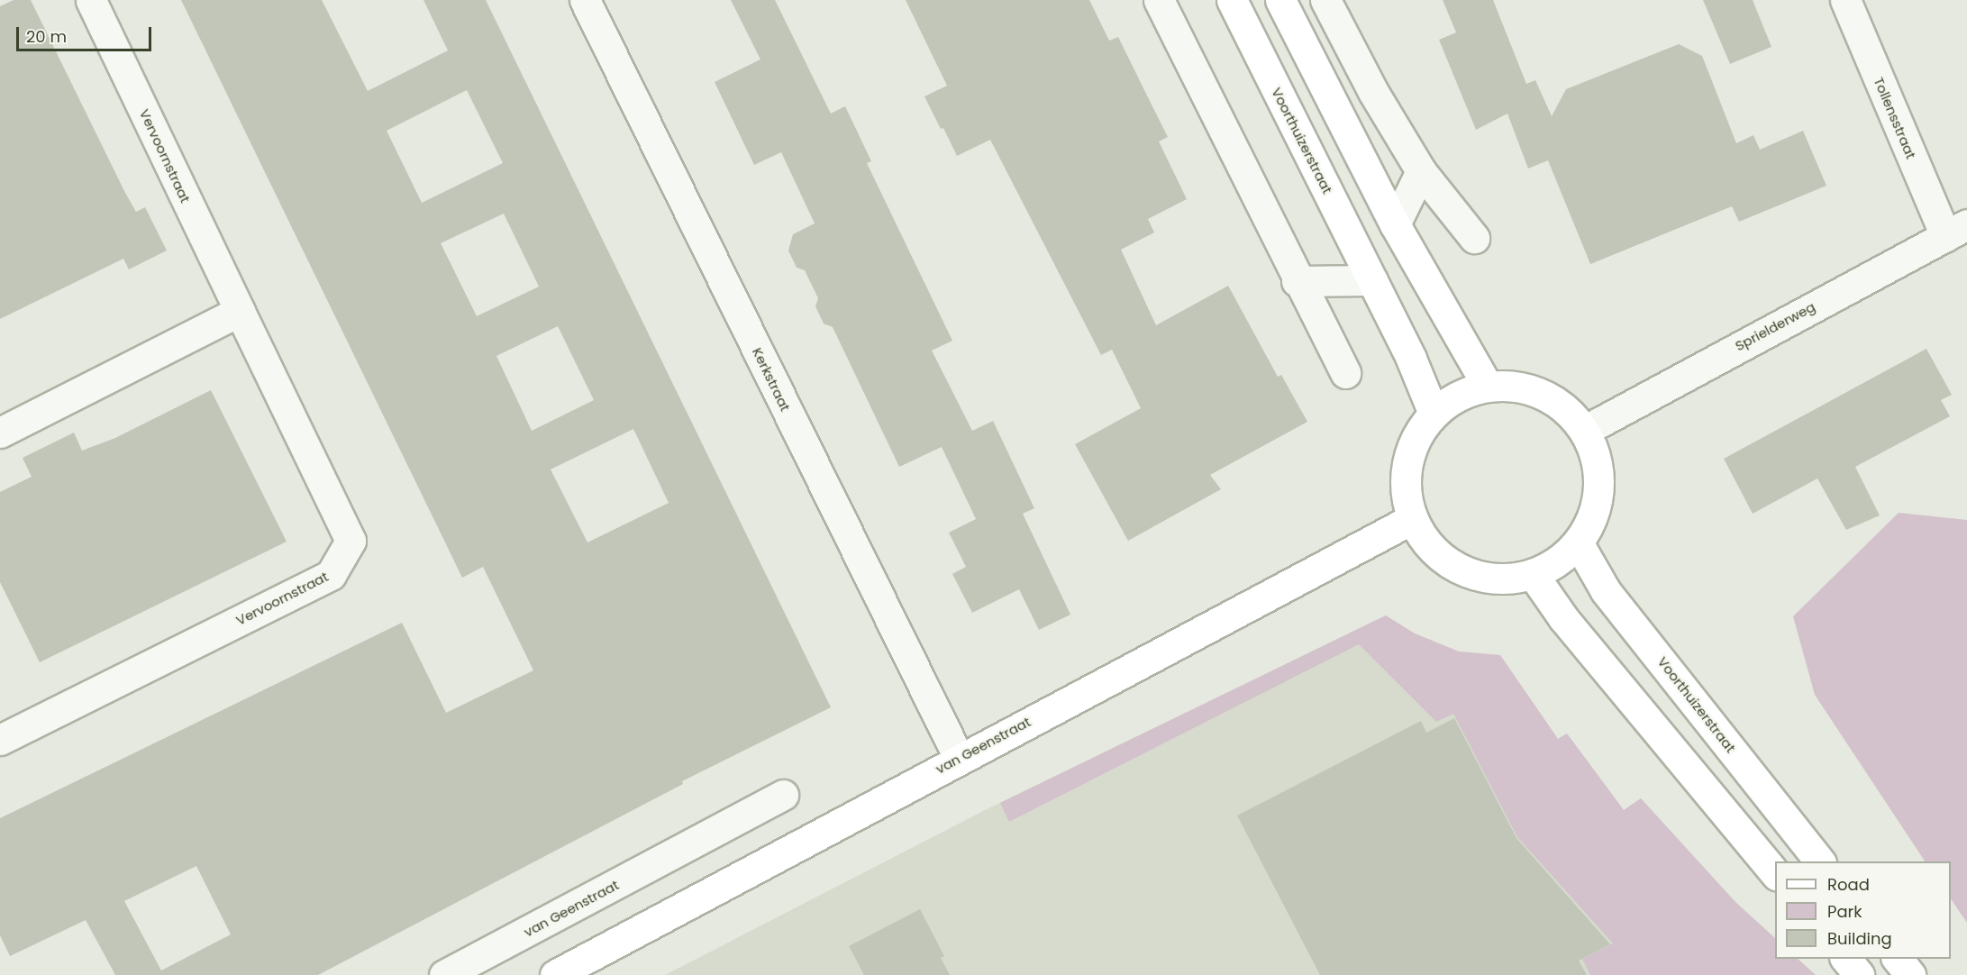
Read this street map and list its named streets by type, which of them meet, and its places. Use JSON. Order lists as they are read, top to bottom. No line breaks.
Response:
{"streets":{"main road":["Voorthuizerstraat","van Geenstraat"],"street":["Tollensstraat","Vervoornstraat","Sprielderweg","Kerkstraat"]},"crossings":[["Tollensstraat","Sprielderweg"],["Voorthuizerstraat","Sprielderweg"],["Voorthuizerstraat","van Geenstraat"],["Sprielderweg","van Geenstraat"],["Kerkstraat","van Geenstraat"]],"legend":["Road","Park","Building"],"scale_bar":"20 m"}
